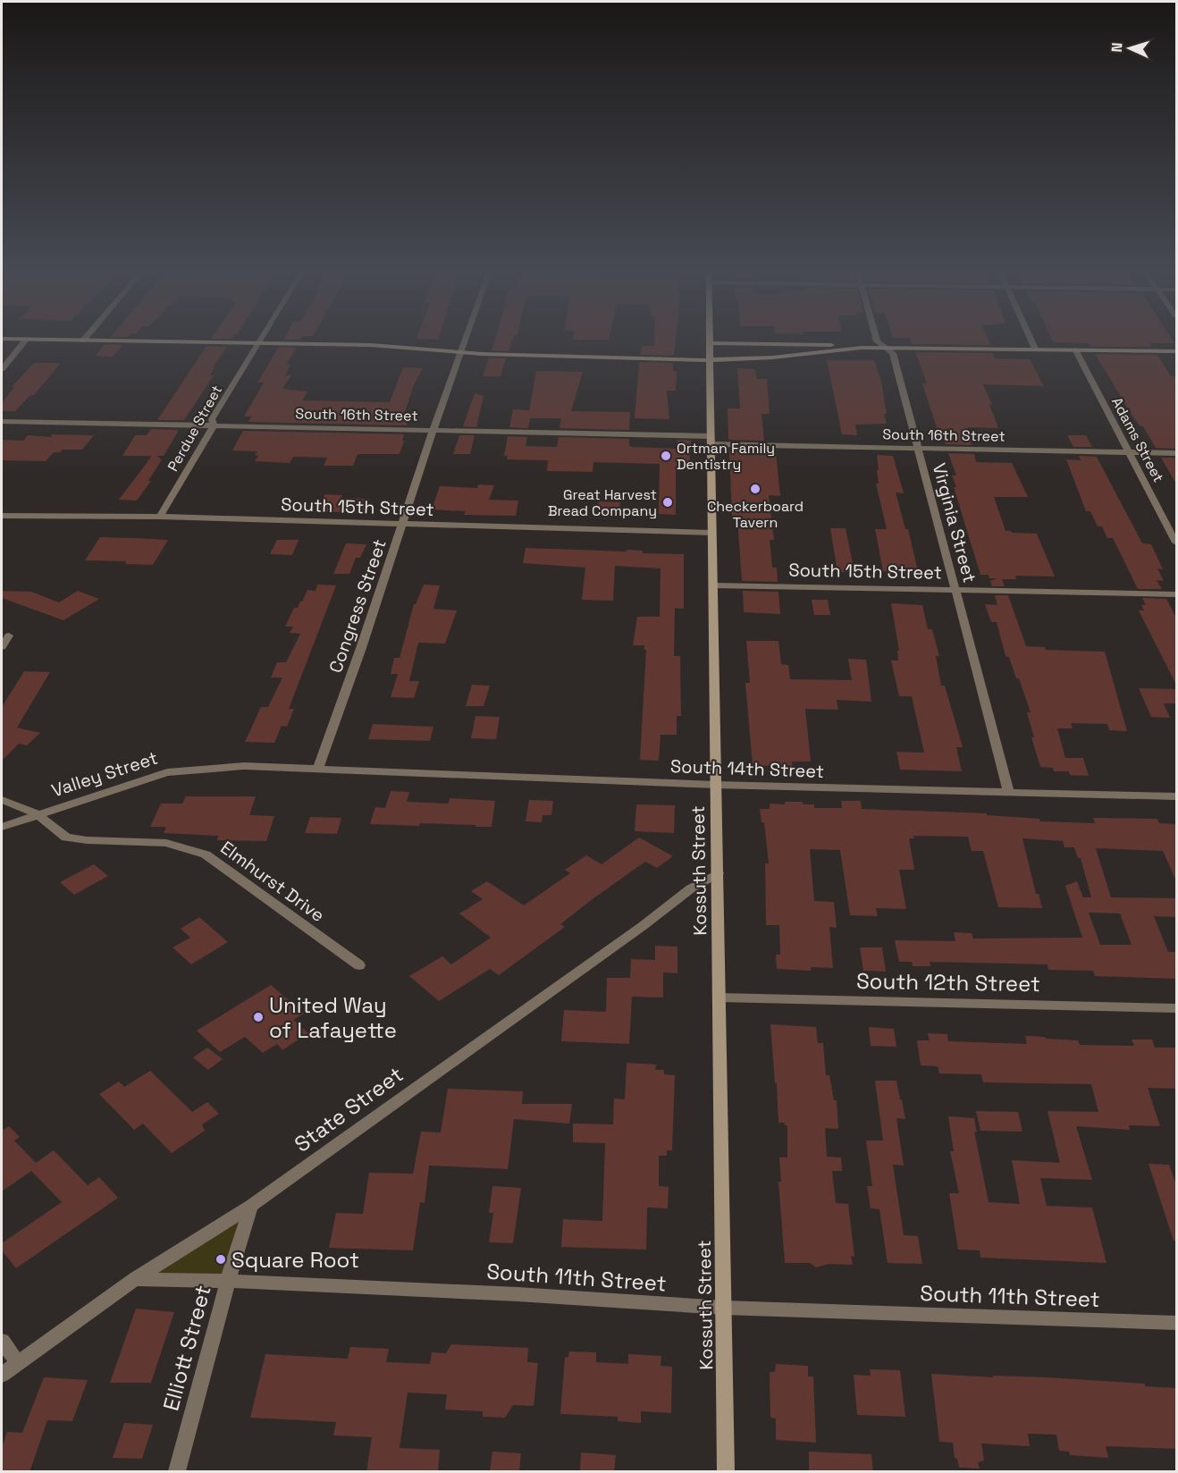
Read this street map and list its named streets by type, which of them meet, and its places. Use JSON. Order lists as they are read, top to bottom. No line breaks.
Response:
{"streets":{"street":["South 16th Street","Perdue Street","Adams Street","South 15th Street","Virginia Street","Congress Street","South 14th Street","Valley Street","Kossuth Street","Elmhurst Drive","South 12th Street","State Street","South 11th Street","Elliott Street"]},"crossings":[["South 16th Street","Perdue Street"],["South 16th Street","Adams Street"],["South 16th Street","Virginia Street"],["South 16th Street","Congress Street"],["South 16th Street","Kossuth Street"],["Perdue Street","South 15th Street"],["South 15th Street","Virginia Street"],["South 15th Street","Congress Street"],["South 15th Street","Kossuth Street"],["Virginia Street","South 14th Street"],["Congress Street","South 14th Street"],["Congress Street","Valley Street"],["South 14th Street","Valley Street"],["South 14th Street","Kossuth Street"],["Valley Street","Elmhurst Drive"],["Kossuth Street","South 12th Street"],["Kossuth Street","State Street"],["Kossuth Street","South 11th Street"],["State Street","South 11th Street"],["State Street","Elliott Street"],["South 11th Street","Elliott Street"]],"places":["Ortman Family Dentistry","Checkerboard Tavern","Great Harvest Bread Company","United Way of Lafayette","Square Root"],"north":"left"}
